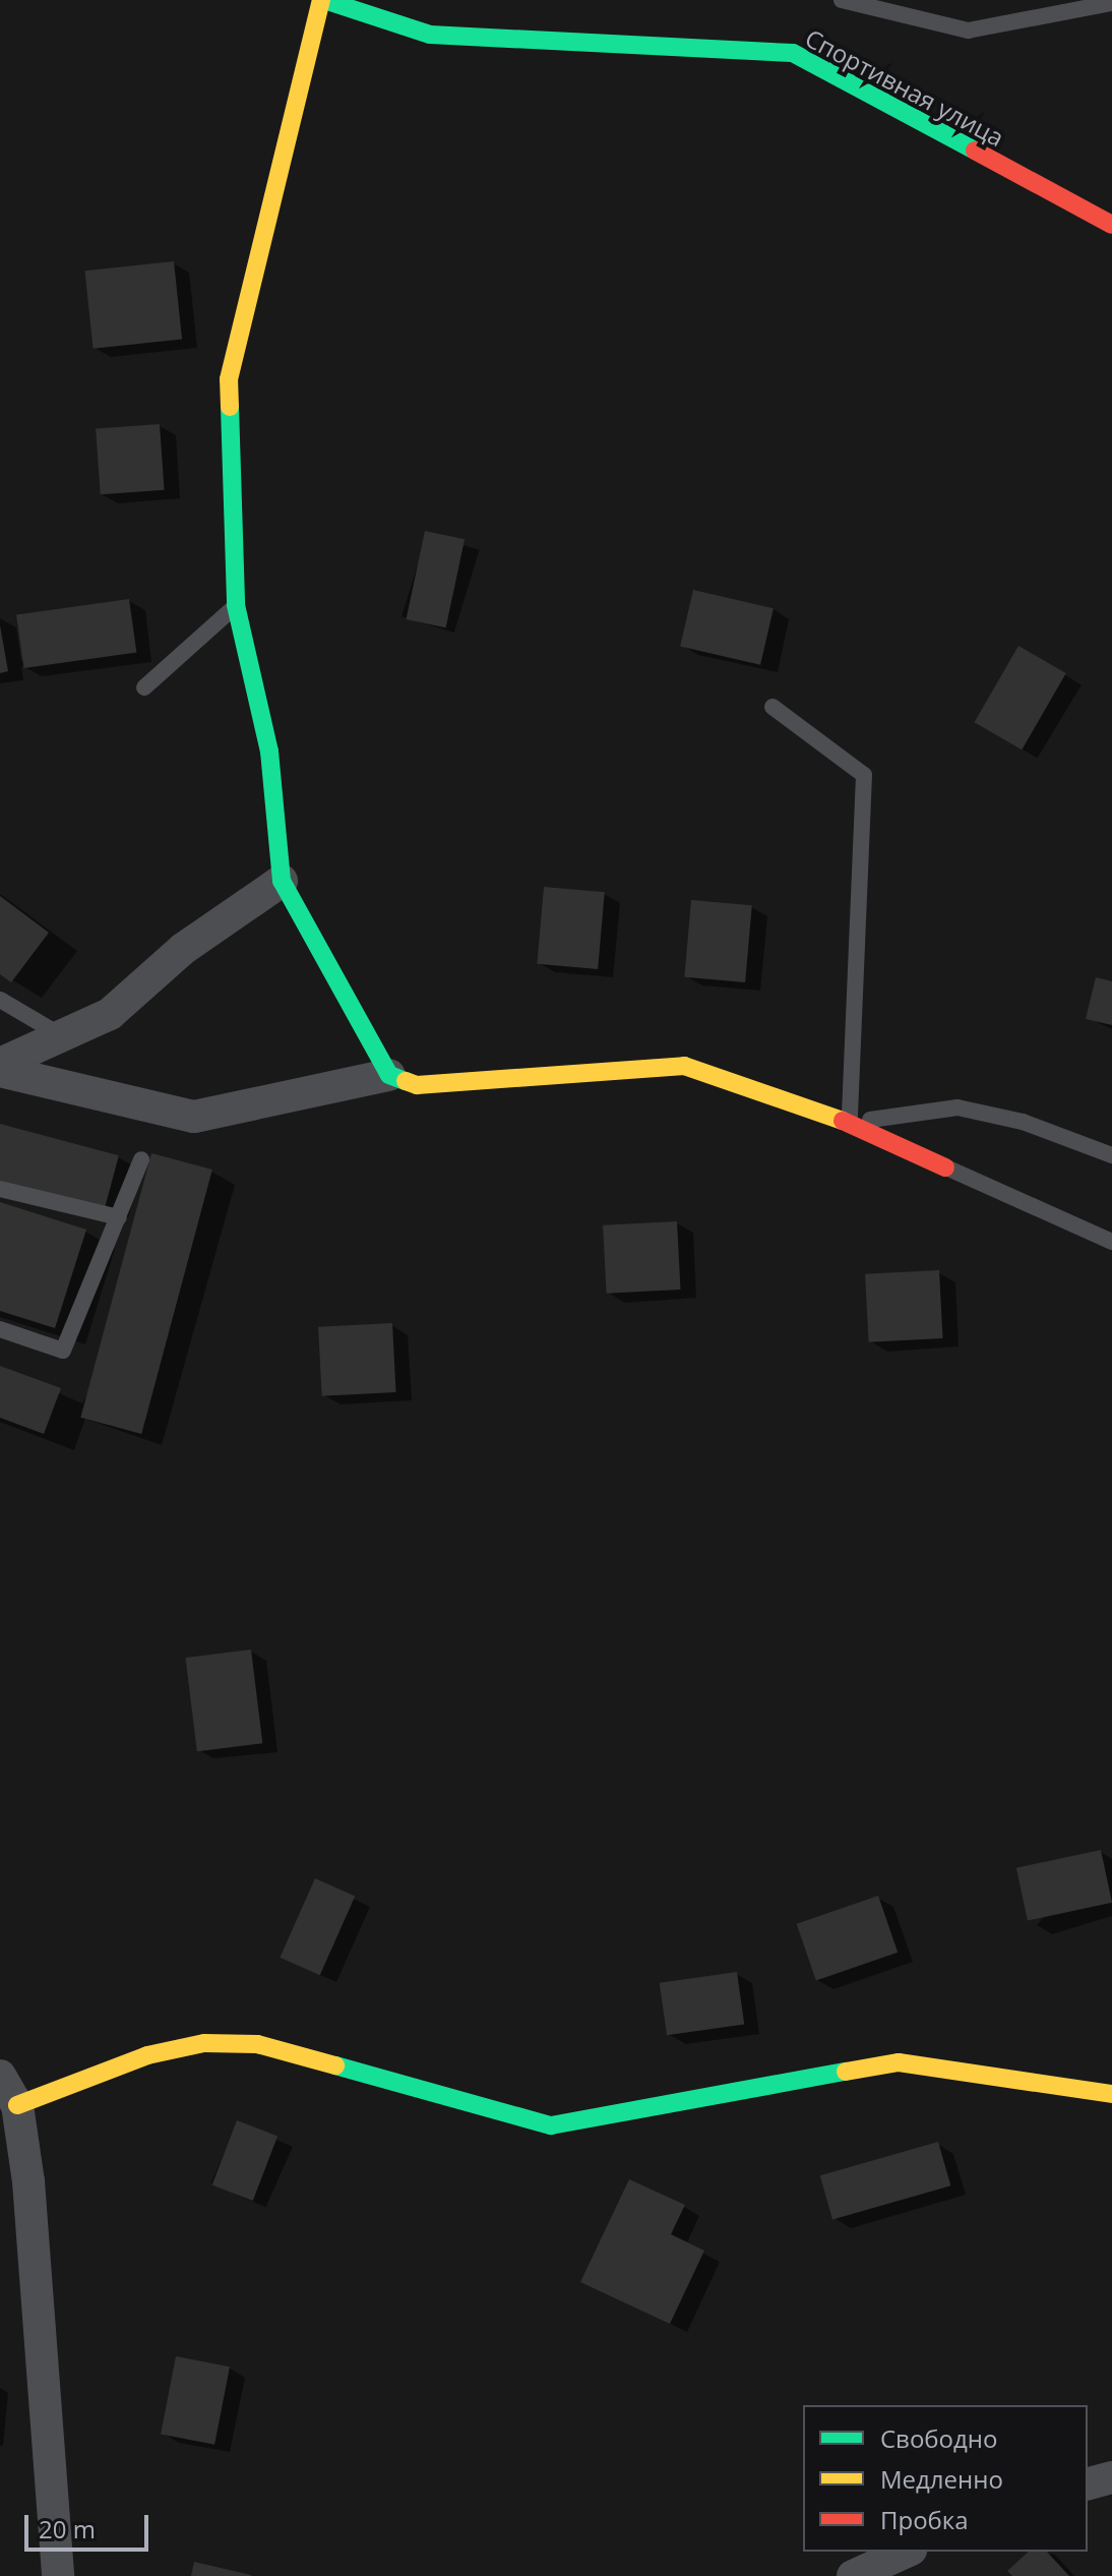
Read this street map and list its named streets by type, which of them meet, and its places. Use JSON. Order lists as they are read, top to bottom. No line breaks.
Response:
{"streets":{"street":["Спортивная улица"]},"legend":["Свободно","Медленно","Пробка"],"scale_bar":"20 m"}
